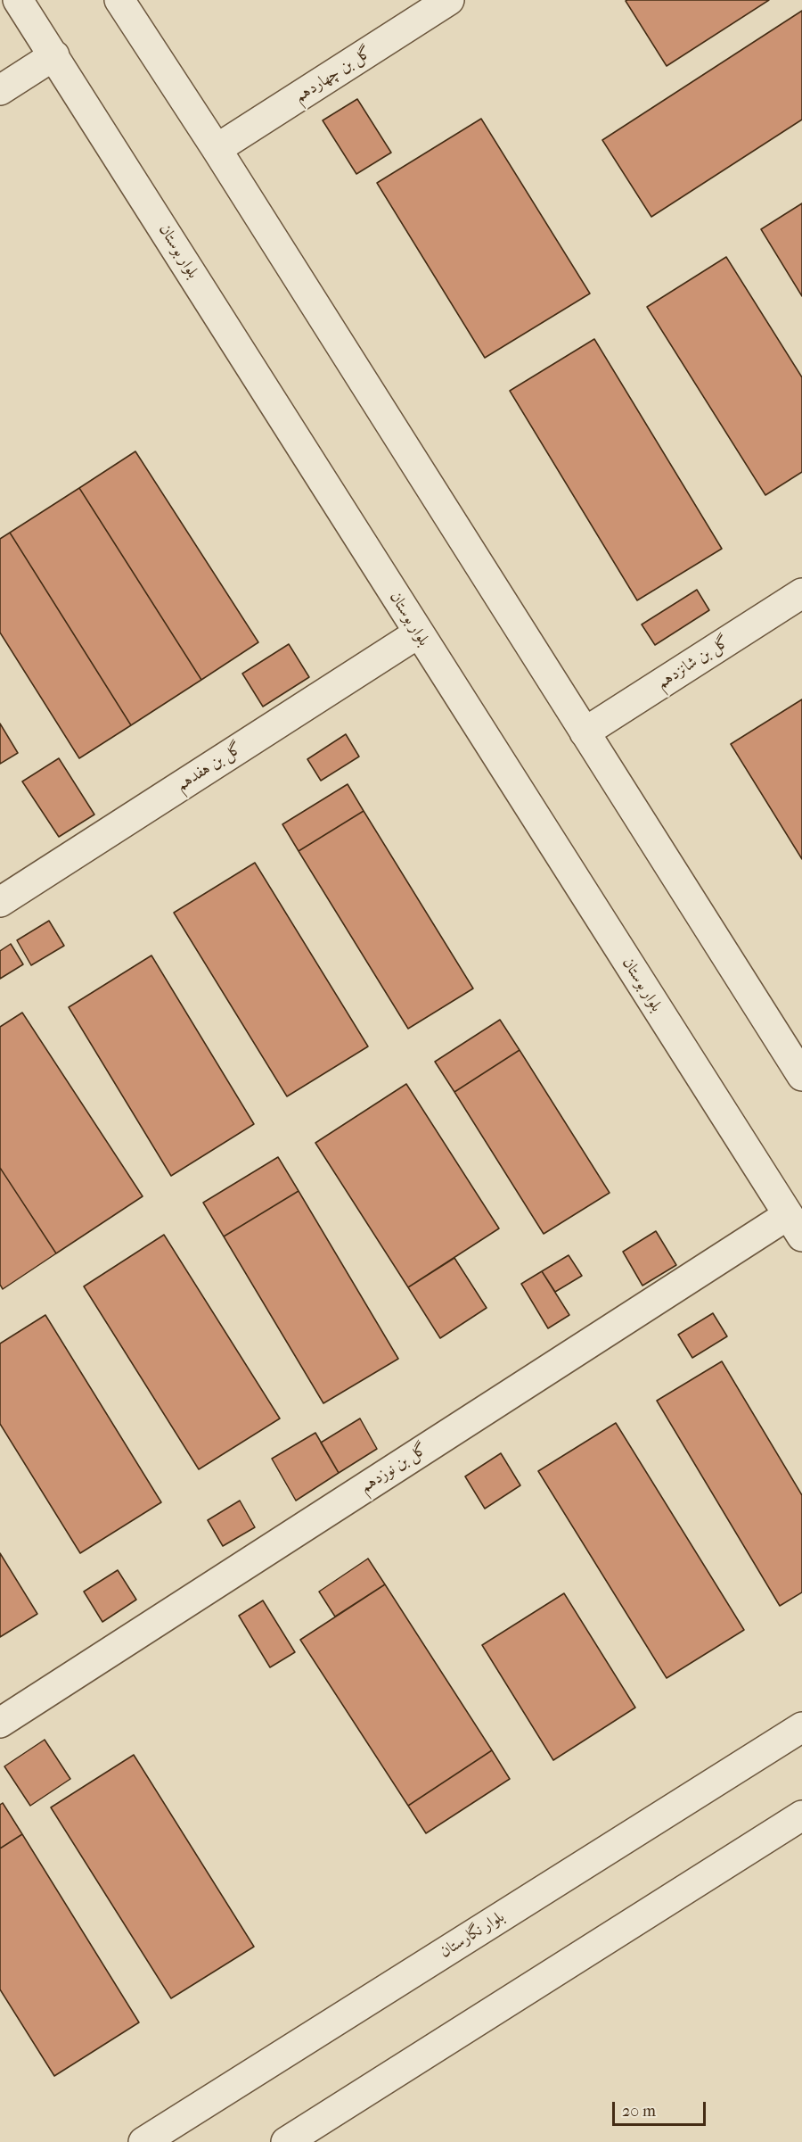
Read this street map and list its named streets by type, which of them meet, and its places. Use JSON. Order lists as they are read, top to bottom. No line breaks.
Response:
{"streets":{"street":["گل بن چهاردهم","بلوار بوستان","گل بن شانزدهم","گل بن هفدهم","گل بن نوزدهم","بلوار نگارستان"]},"crossings":[["بلوار بوستان","گل بن هفدهم"],["بلوار بوستان","گل بن نوزدهم"]],"scale_bar":"20 m"}
